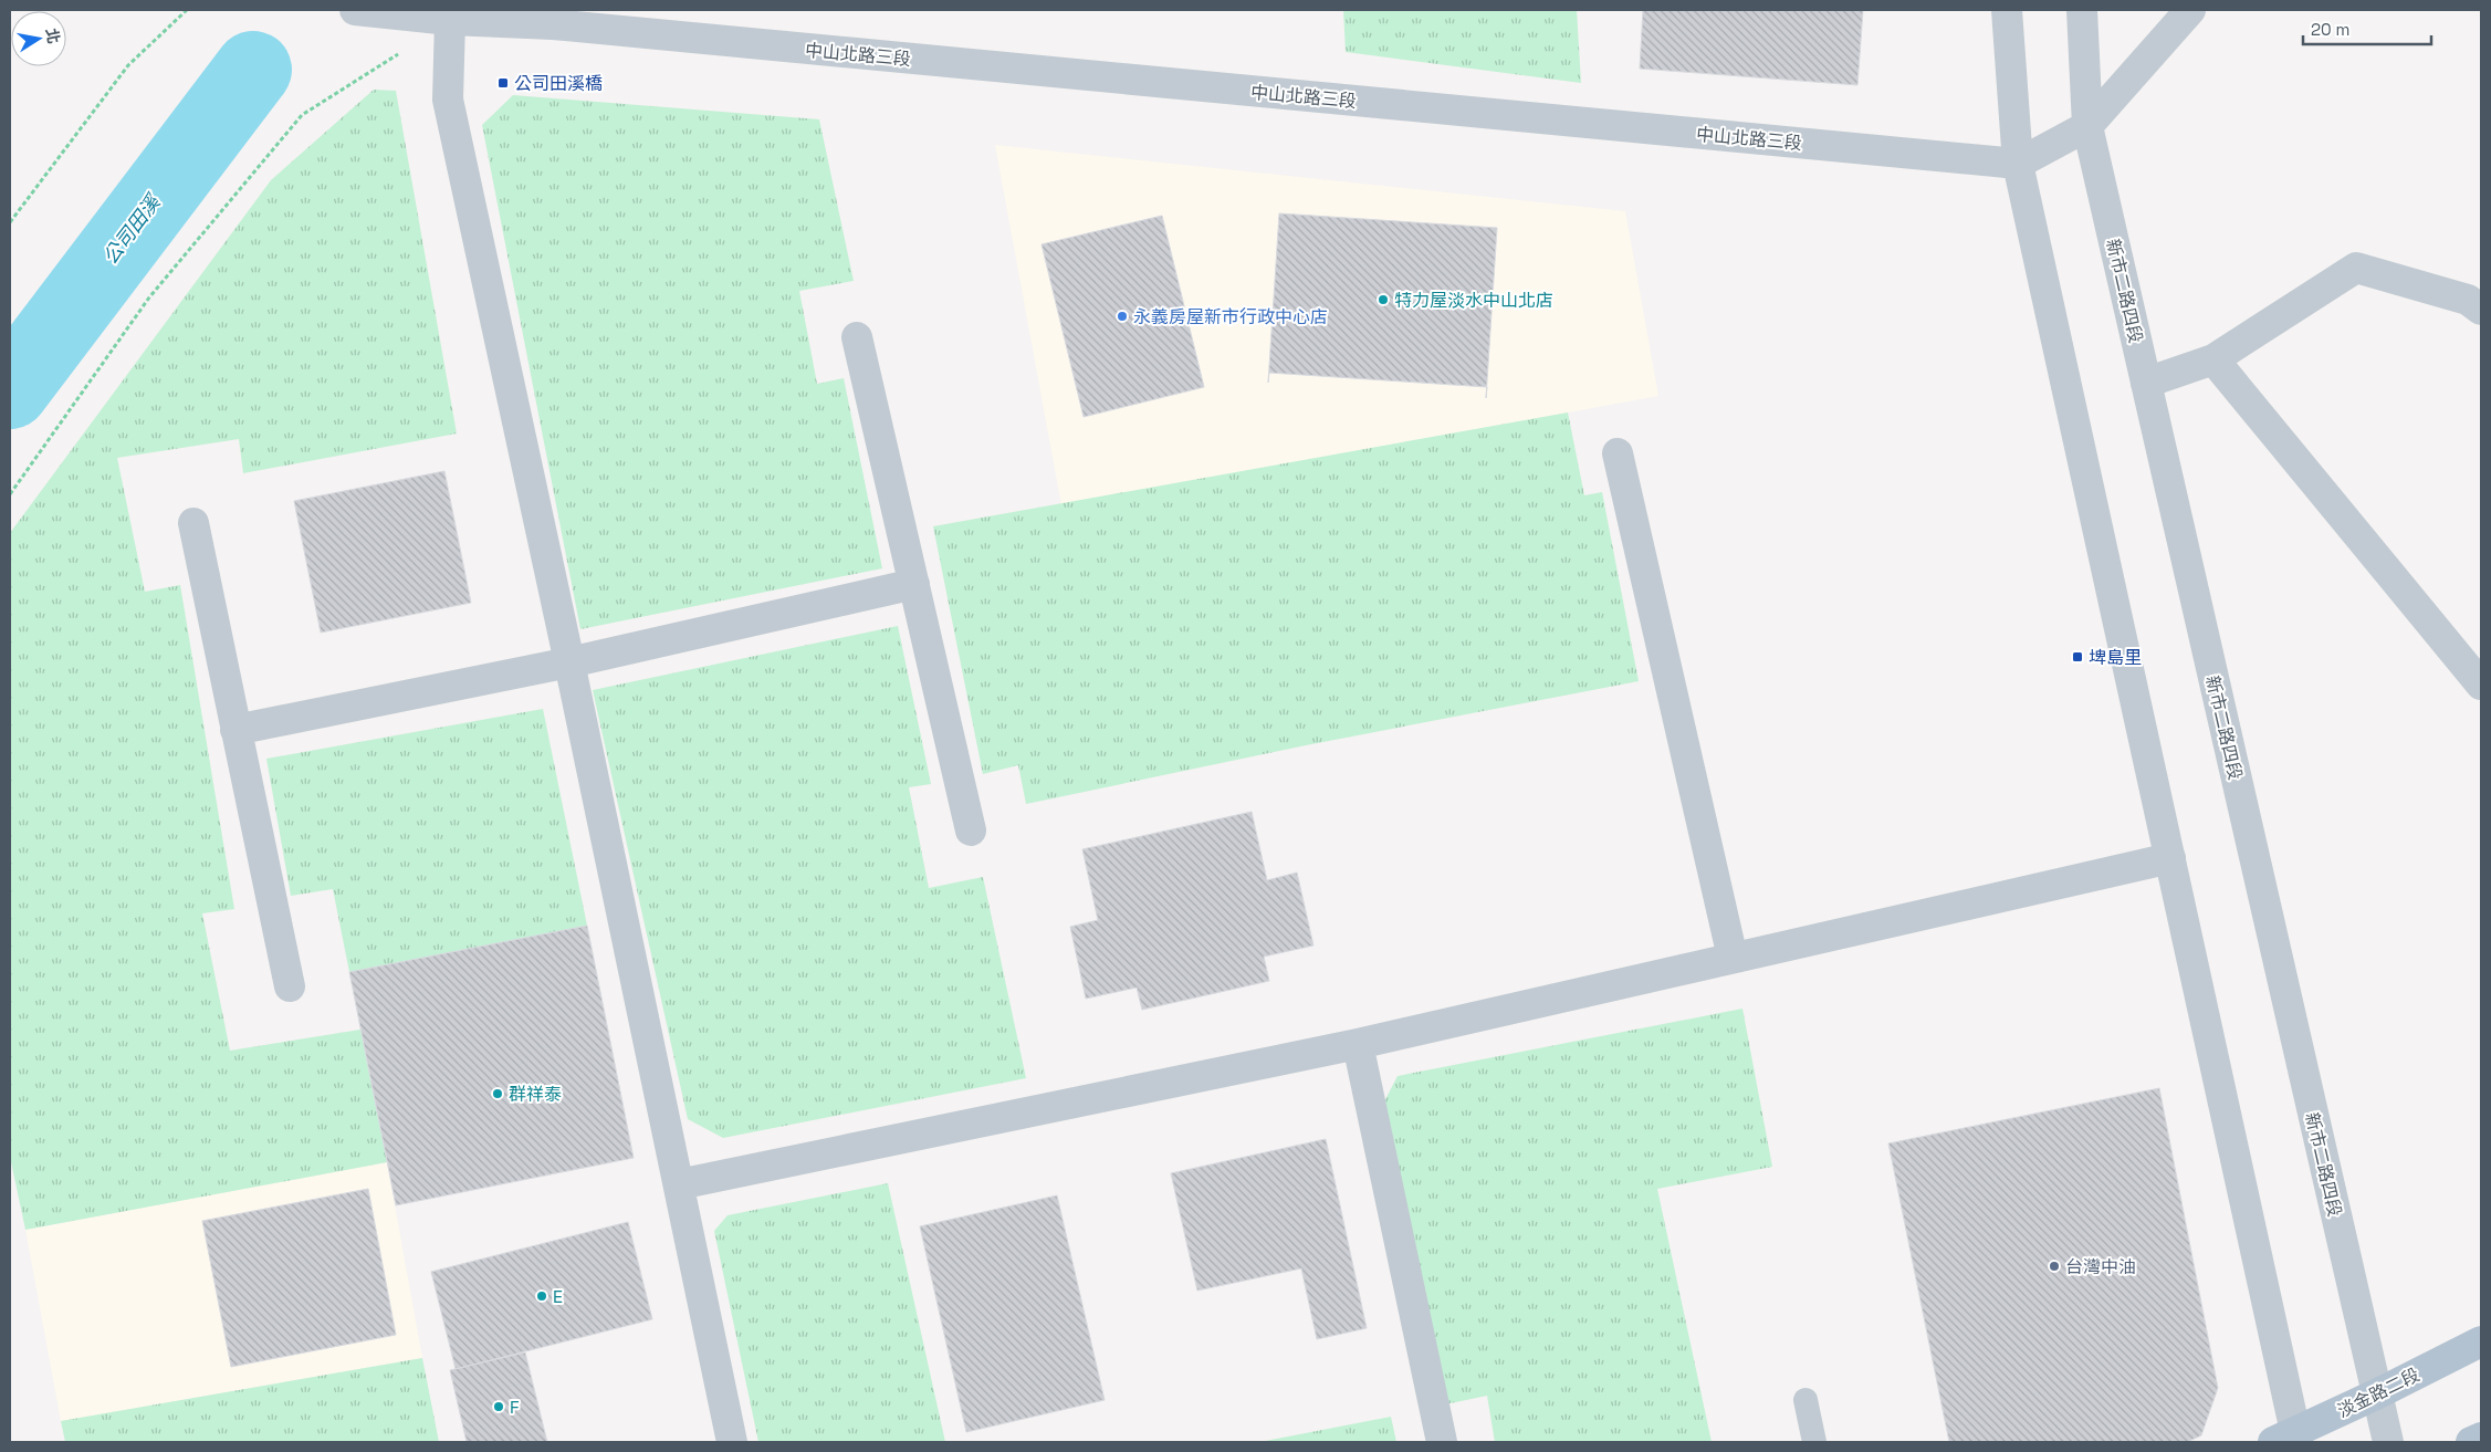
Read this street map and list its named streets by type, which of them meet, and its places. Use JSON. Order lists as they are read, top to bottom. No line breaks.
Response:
{"streets":{"main road":["淡金路二段"],"street":["中山北路三段","新市二路四段"]},"crossings":[["新市二路四段","淡金路二段"]],"water":["公司田溪"],"places":{"transit":["公司田溪橋","埤島里"],"other":["特力屋淡水中山北店","永義房屋新市行政中心店","群祥泰","台灣中油","E","F"]},"scale_bar":"20 m","north":"right"}
